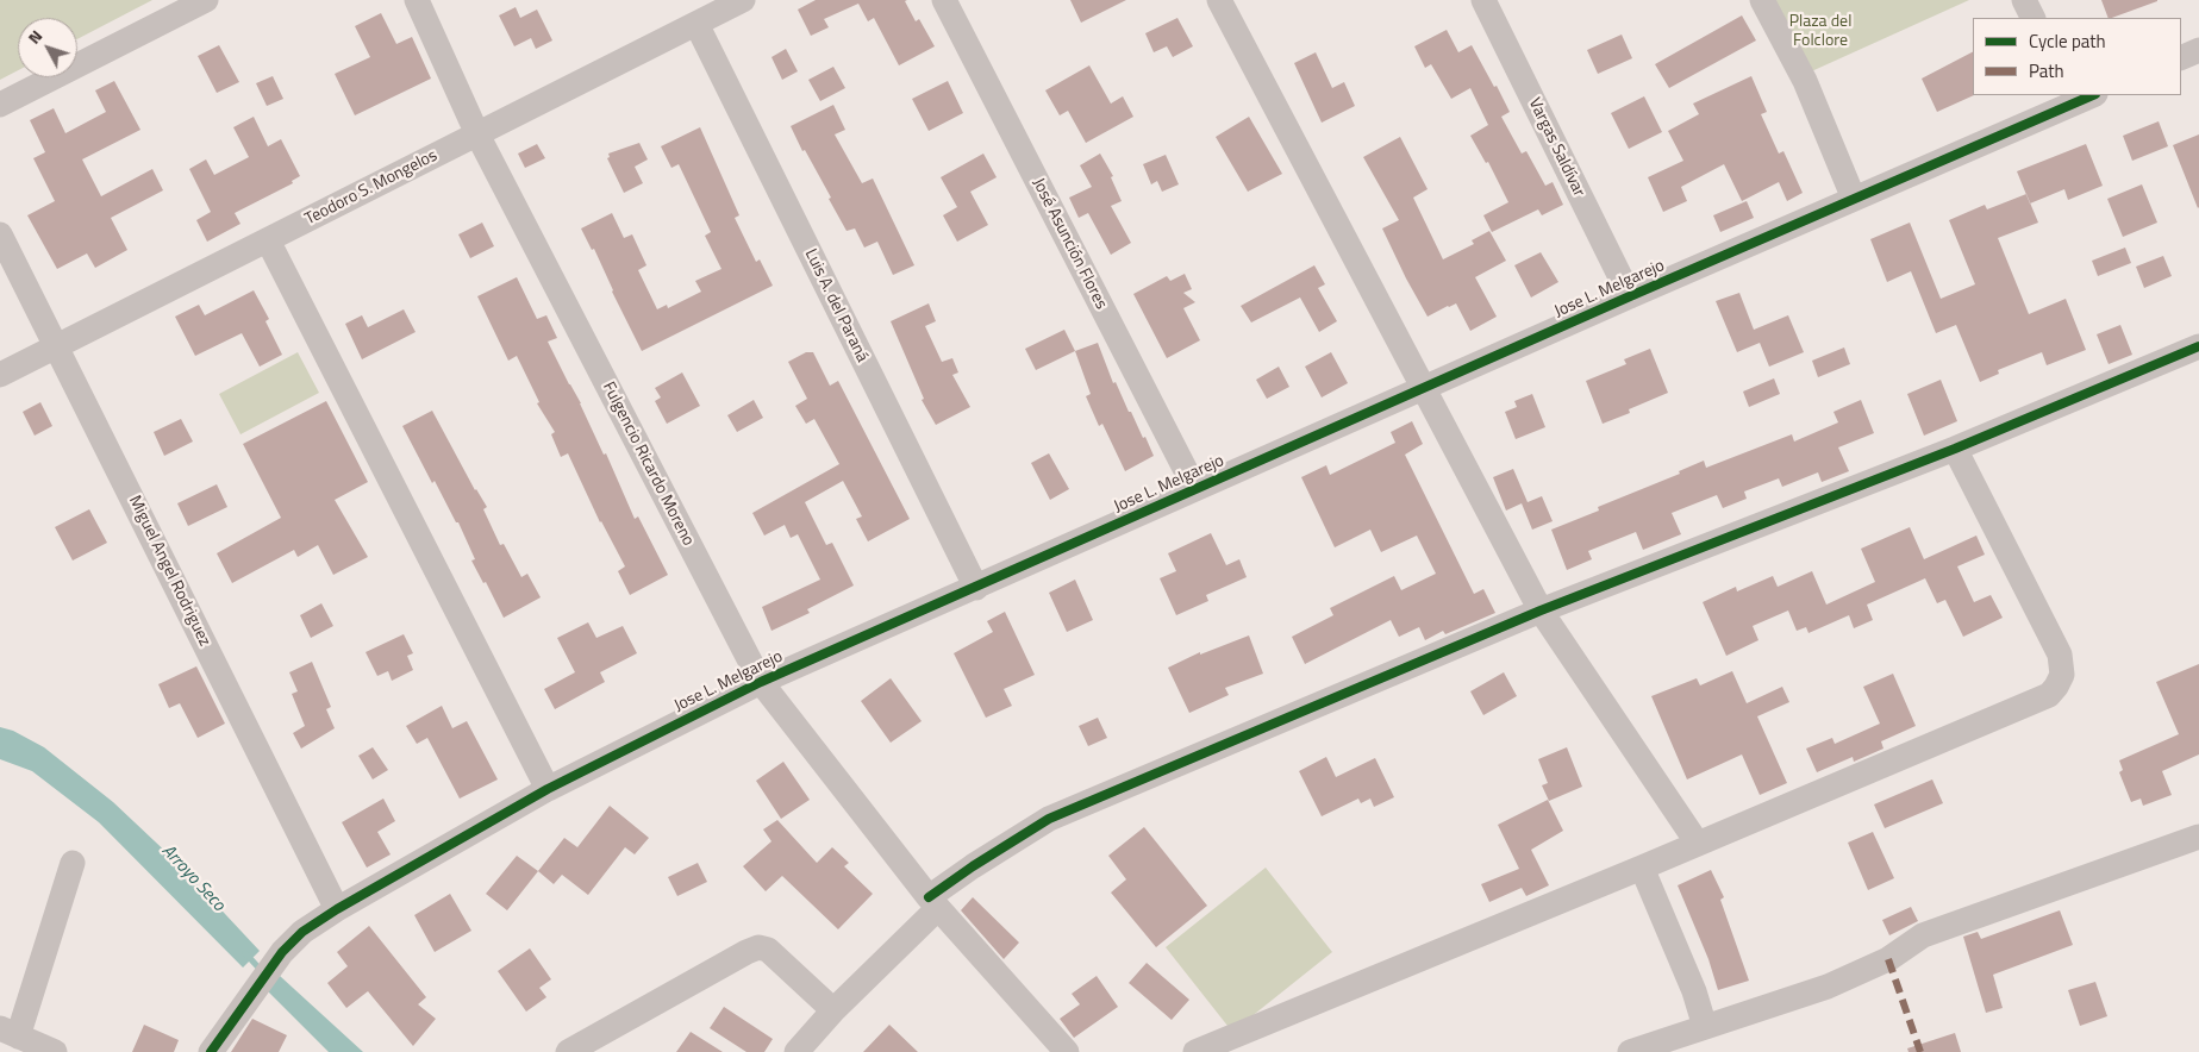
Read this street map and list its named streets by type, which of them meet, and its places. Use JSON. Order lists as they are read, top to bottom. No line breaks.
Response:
{"streets":{"street":["Vargas Saldívar","Teodoro S. Mongelos","José Asunción Flores","Jose L. Melgarejo","Luis A. del Paraná","Fulgencio Ricardo Moreno","Miguel Angel Rodriguez"]},"crossings":[["Vargas Saldívar","Jose L. Melgarejo"],["Teodoro S. Mongelos","Luis A. del Paraná"],["Teodoro S. Mongelos","Fulgencio Ricardo Moreno"],["Teodoro S. Mongelos","Miguel Angel Rodriguez"],["José Asunción Flores","Jose L. Melgarejo"],["Jose L. Melgarejo","Luis A. del Paraná"],["Jose L. Melgarejo","Fulgencio Ricardo Moreno"],["Jose L. Melgarejo","Miguel Angel Rodriguez"]],"water":["Arroyo Seco"],"parks":["Plaza del Folclore"],"legend":["Cycle path","Path"],"north":"top left"}
